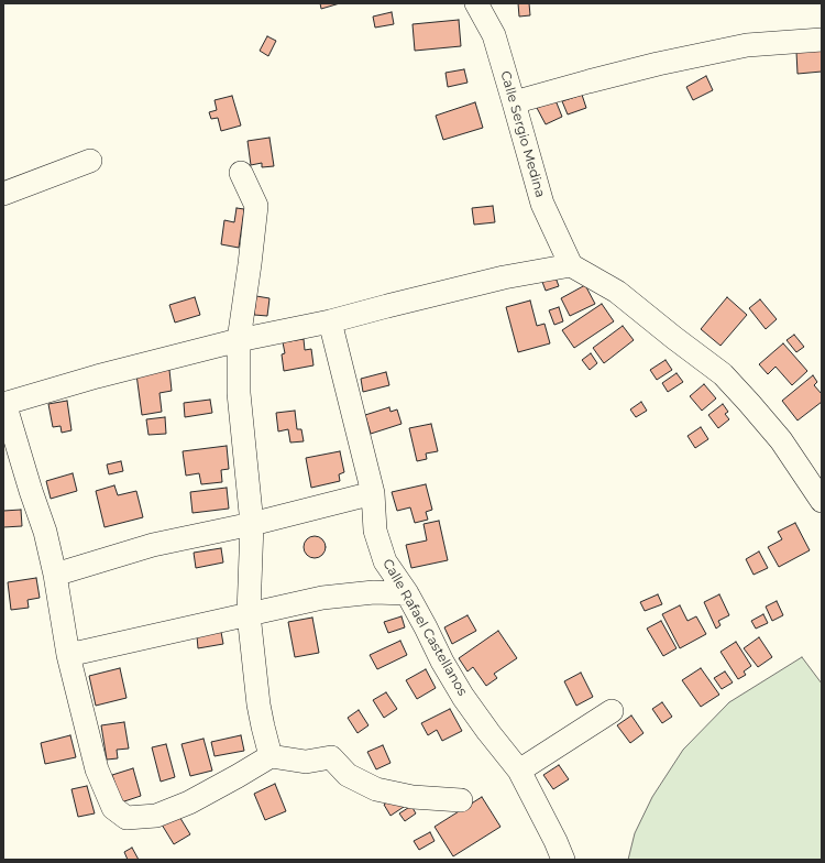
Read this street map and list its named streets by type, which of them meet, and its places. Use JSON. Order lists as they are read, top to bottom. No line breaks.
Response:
{"streets":{"street":["Calle Sergio Medina","Calle Rafael Castellanos"]}}
